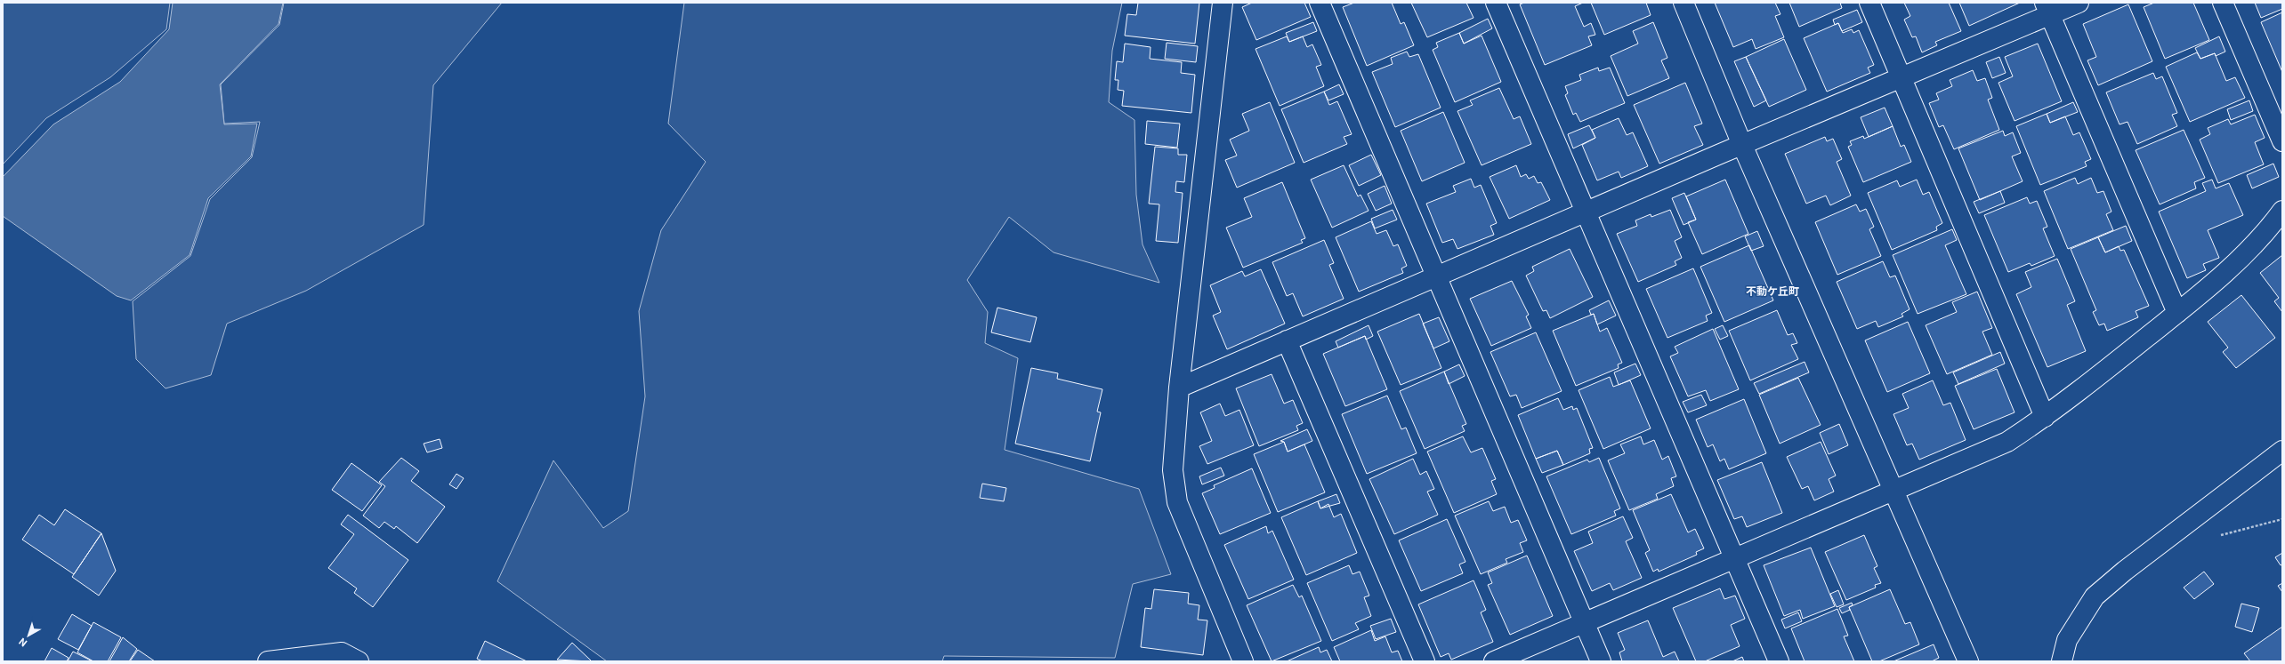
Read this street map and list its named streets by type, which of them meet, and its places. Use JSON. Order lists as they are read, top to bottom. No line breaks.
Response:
{"districts":["不動ケ丘町"],"north":"bottom left"}
